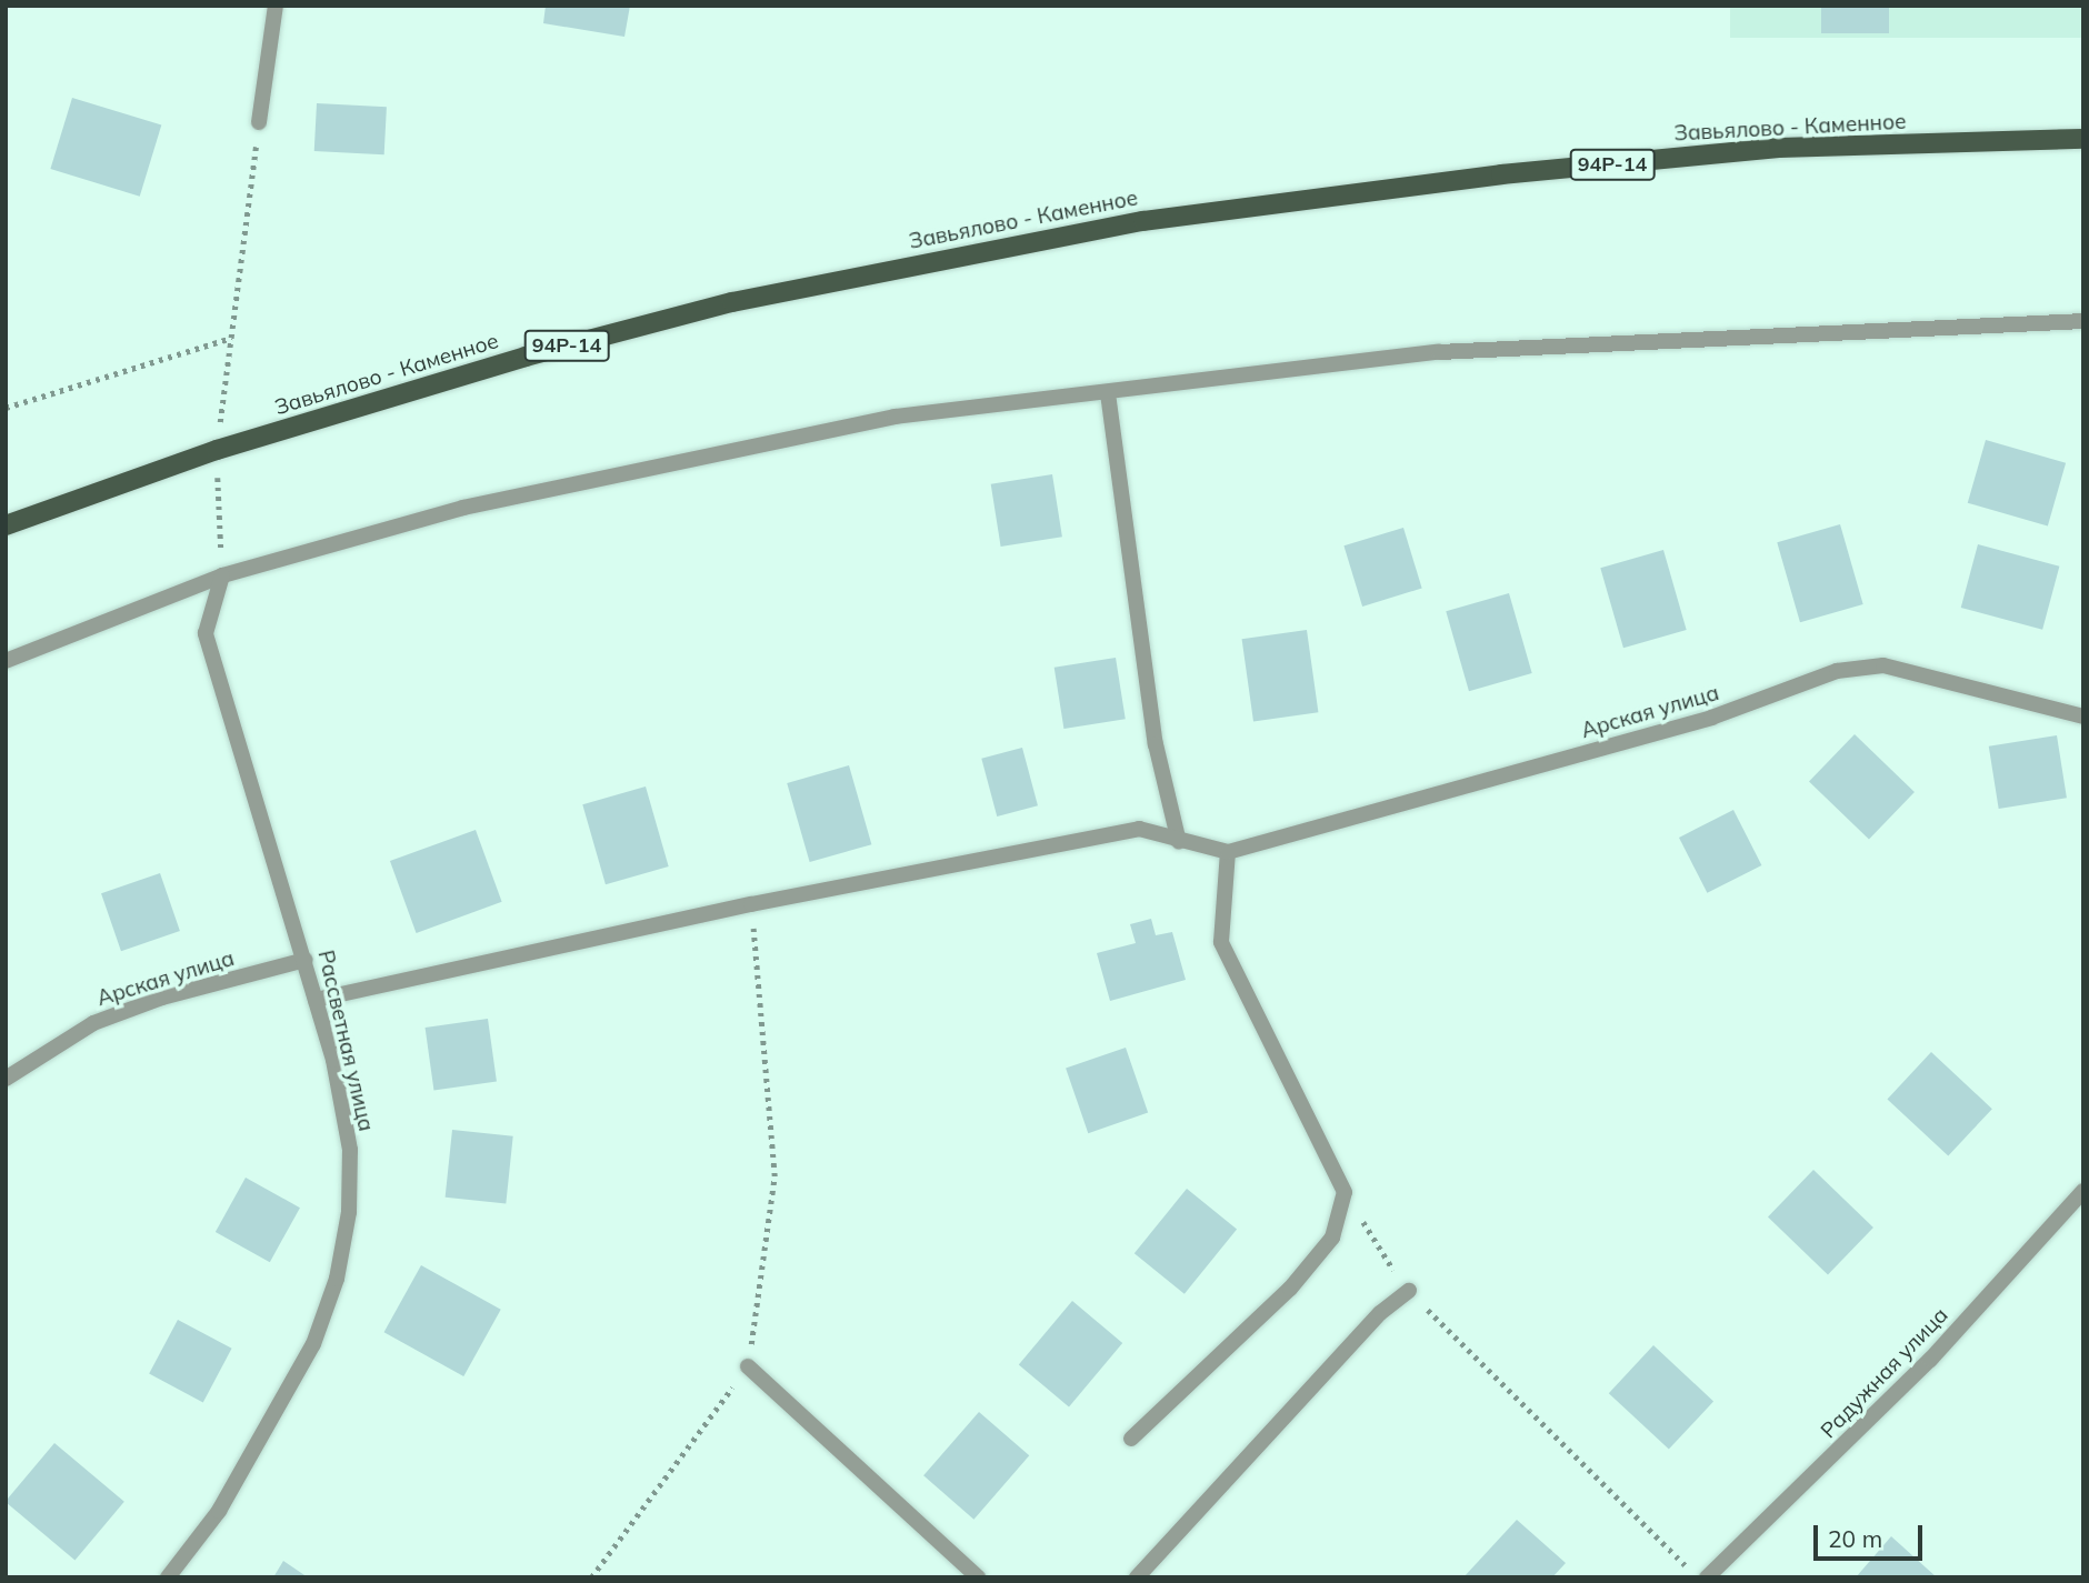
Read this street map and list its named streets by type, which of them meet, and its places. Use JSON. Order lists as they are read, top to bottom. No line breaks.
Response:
{"streets":{"main road":["Завьялово - Каменное","94Р-14"],"street":["Арская улица","Рассветная улица","Радужная улица"]},"crossings":[["Арская улица","Рассветная улица"]],"scale_bar":"20 m"}
